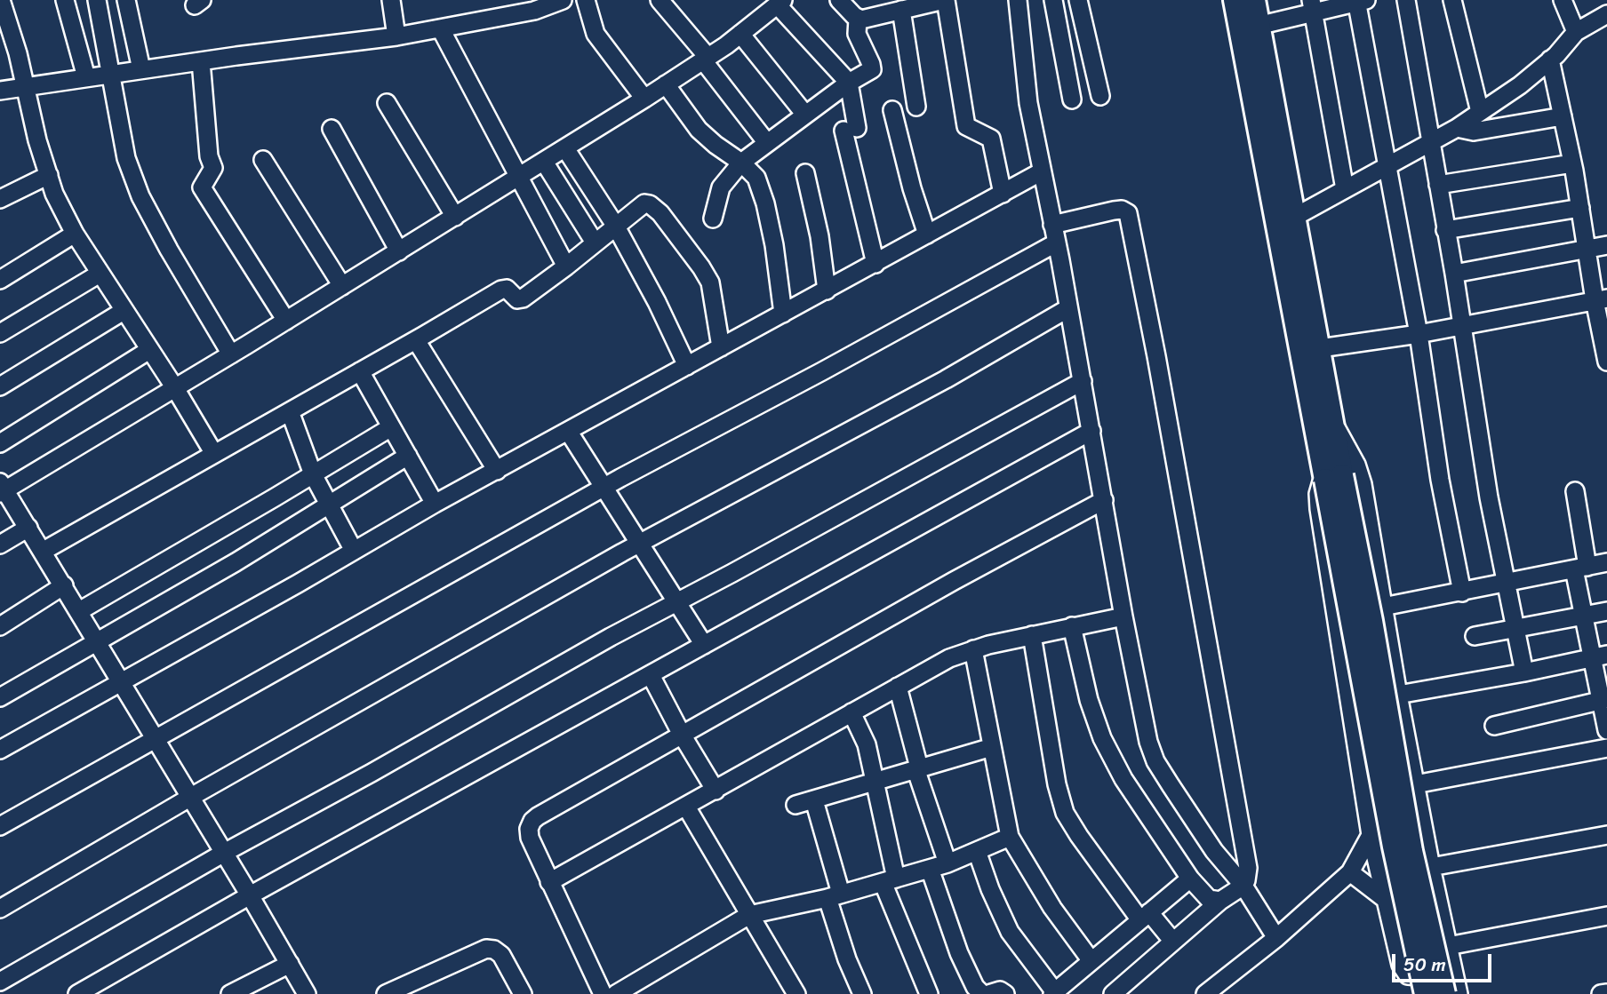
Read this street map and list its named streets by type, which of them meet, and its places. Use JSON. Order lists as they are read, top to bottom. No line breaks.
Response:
{"scale_bar":"50 m"}
